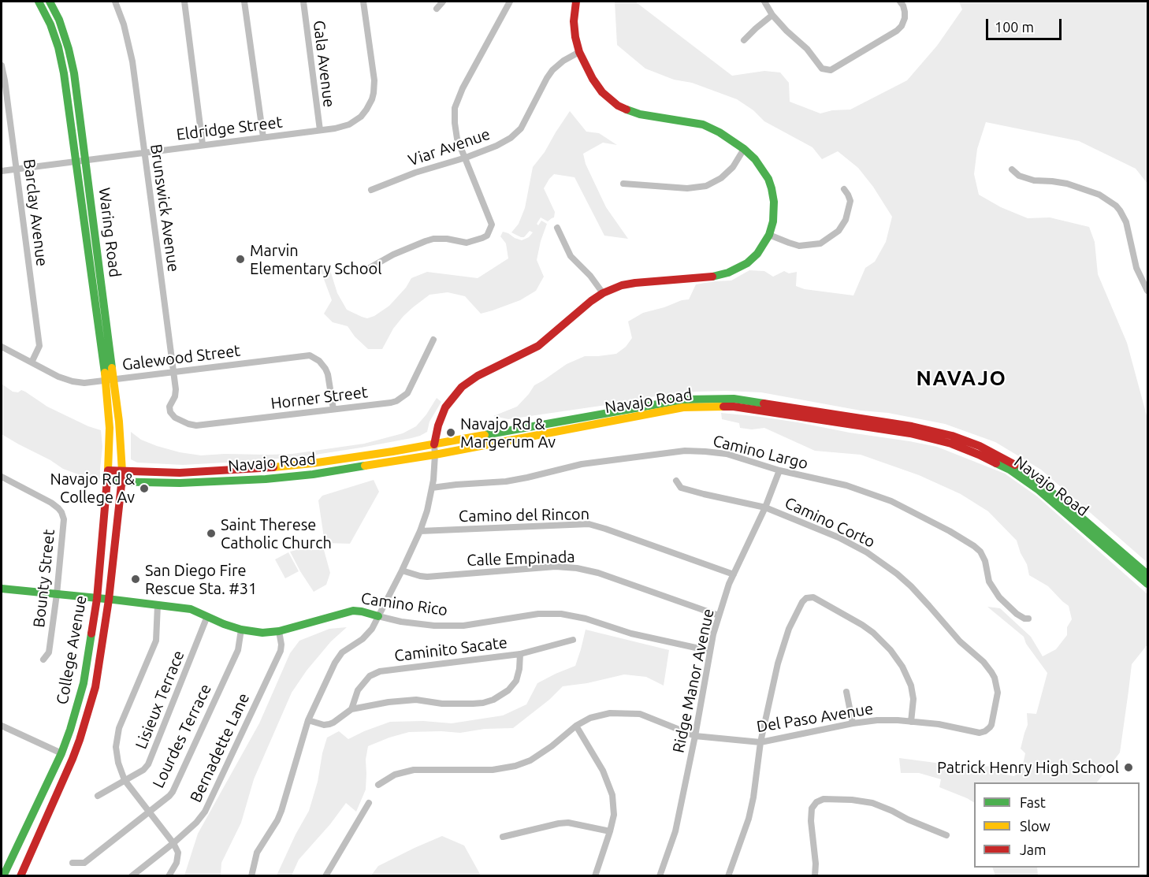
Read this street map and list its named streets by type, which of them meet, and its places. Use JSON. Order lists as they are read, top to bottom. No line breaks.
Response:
{"streets":{"main road":["Waring Road","Navajo Road","Camino Rico","College Avenue"],"street":["Gala Avenue","Eldridge Street","Viar Avenue","Brunswick Avenue","Barclay Avenue","Galewood Street","Horner Street","Camino Largo","Camino del Rincon","Camino Corto","Calle Empinada","Bounty Street","Caminito Sacate","Ridge Manor Avenue","Lisieux Terrace","Del Paso Avenue","Lourdes Terrace","Bernadette Lane"]},"crossings":[["Gala Avenue","Eldridge Street"],["Eldridge Street","Brunswick Avenue"],["Eldridge Street","Barclay Avenue"],["Eldridge Street","Waring Road"],["Brunswick Avenue","Galewood Street"],["Brunswick Avenue","Horner Street"],["Barclay Avenue","Galewood Street"],["Waring Road","Galewood Street"],["Waring Road","Navajo Road"],["Waring Road","College Avenue"],["Galewood Street","Horner Street"],["Navajo Road","College Avenue"],["Camino Largo","Ridge Manor Avenue"],["Camino del Rincon","Ridge Manor Avenue"],["Camino Corto","Ridge Manor Avenue"],["Camino Corto","Del Paso Avenue"],["Calle Empinada","Ridge Manor Avenue"],["Bounty Street","Camino Rico"],["Camino Rico","College Avenue"],["Camino Rico","Ridge Manor Avenue"],["Camino Rico","Lisieux Terrace"],["Camino Rico","Lourdes Terrace"],["Camino Rico","Bernadette Lane"],["Ridge Manor Avenue","Del Paso Avenue"]],"districts":["NAVAJO"],"places":["Marvin Elementary School","Navajo Rd & Margerum Av","Navajo Rd & College Av","Saint Therese Catholic Church","San Diego Fire Rescue Sta. #31","Patrick Henry High School"],"legend":["Fast","Slow","Jam"],"scale_bar":"100 m"}
